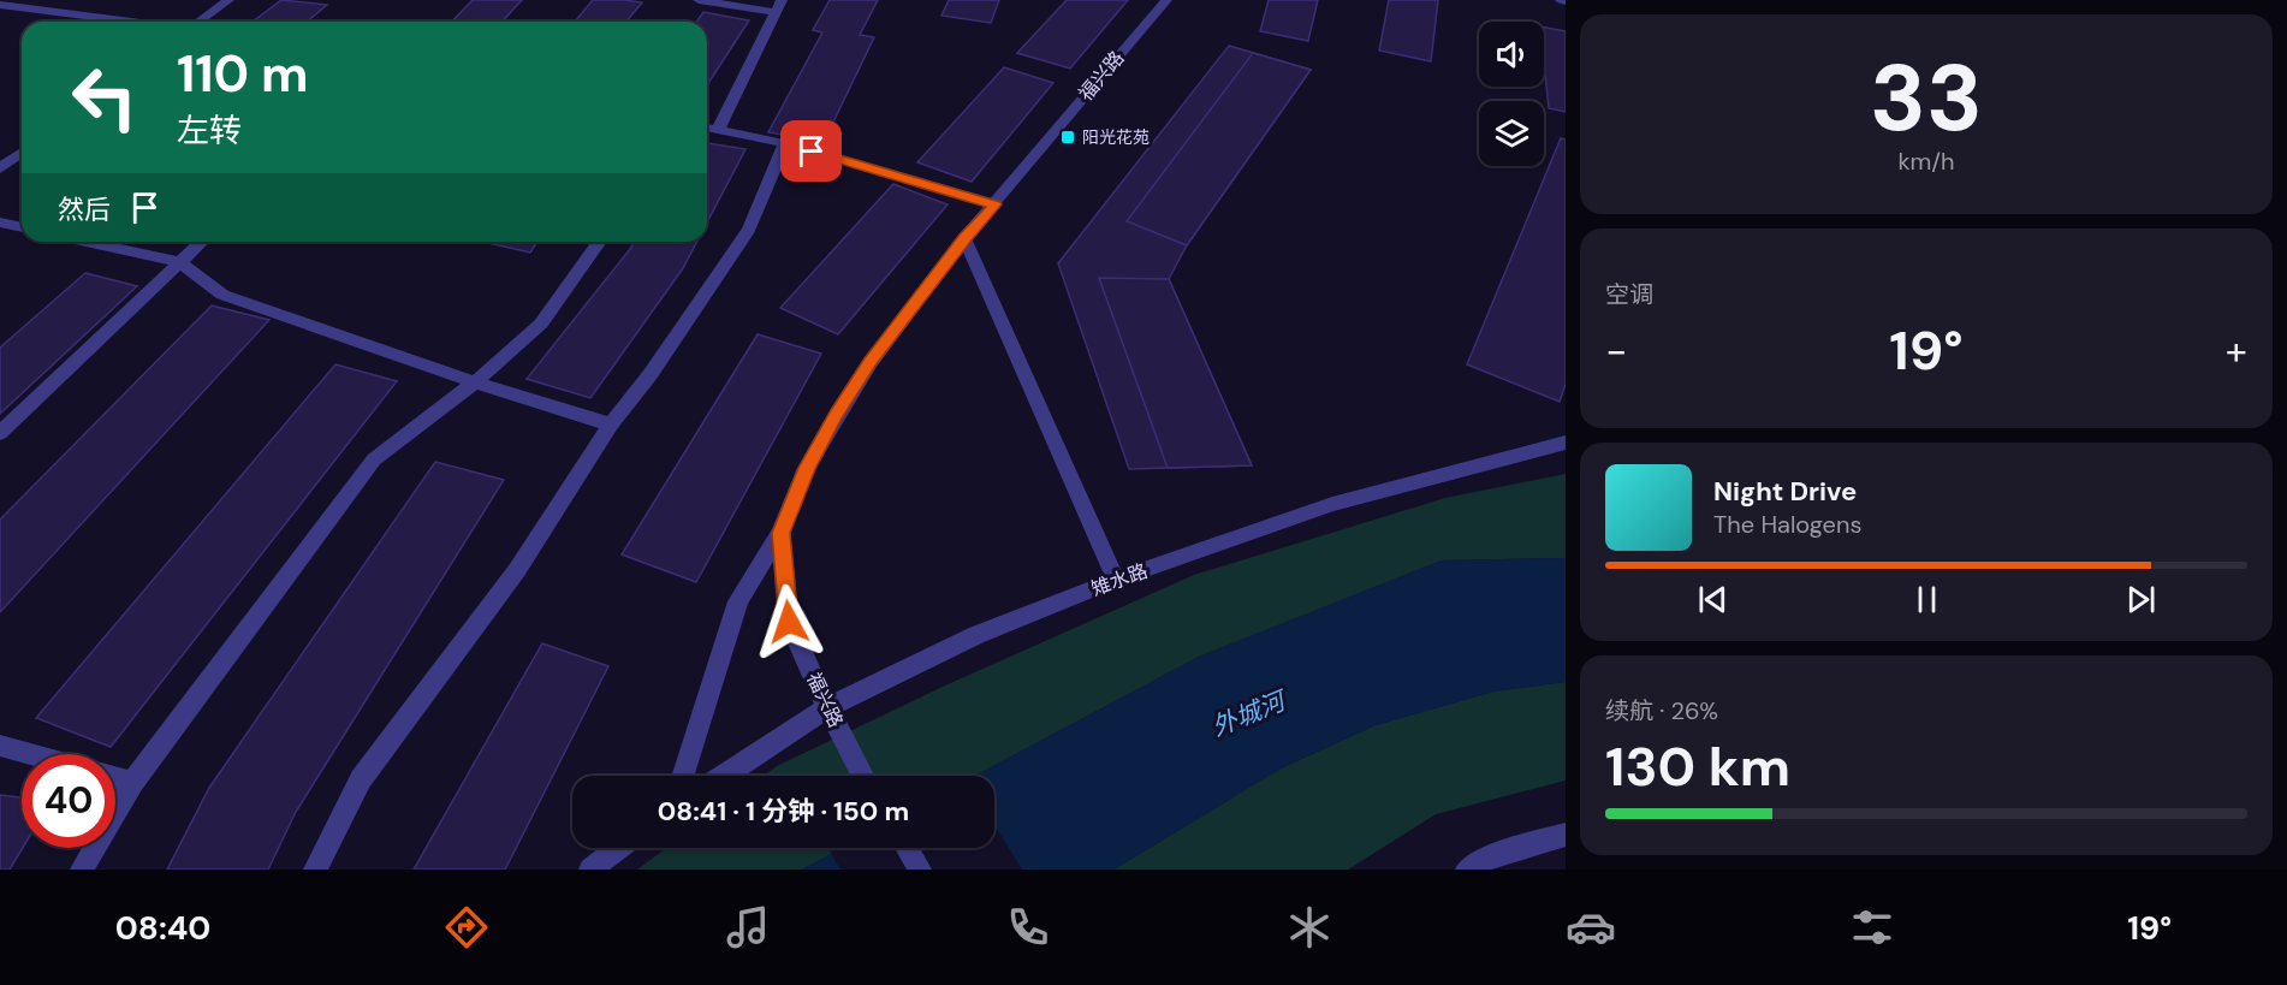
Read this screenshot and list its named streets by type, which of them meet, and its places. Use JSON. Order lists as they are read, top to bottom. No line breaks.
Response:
{"streets":{"street":["福兴路","雉水路"]},"crossings":[["福兴路","雉水路"]],"water":["外城河"],"places":{"transit":["阳光花苑"]},"page":{"tile":[["33","km/h"],"空调",["续航 · 26%","130 km"]],"turn":["110 m","左转"],"then":"然后","heat":["−","19°","+"],"song":["Night Drive","The Halogens"],"limit":"40","trip":"08:41 · 1 分钟 · 150 m","tabs":["08:40","19°"]}}
